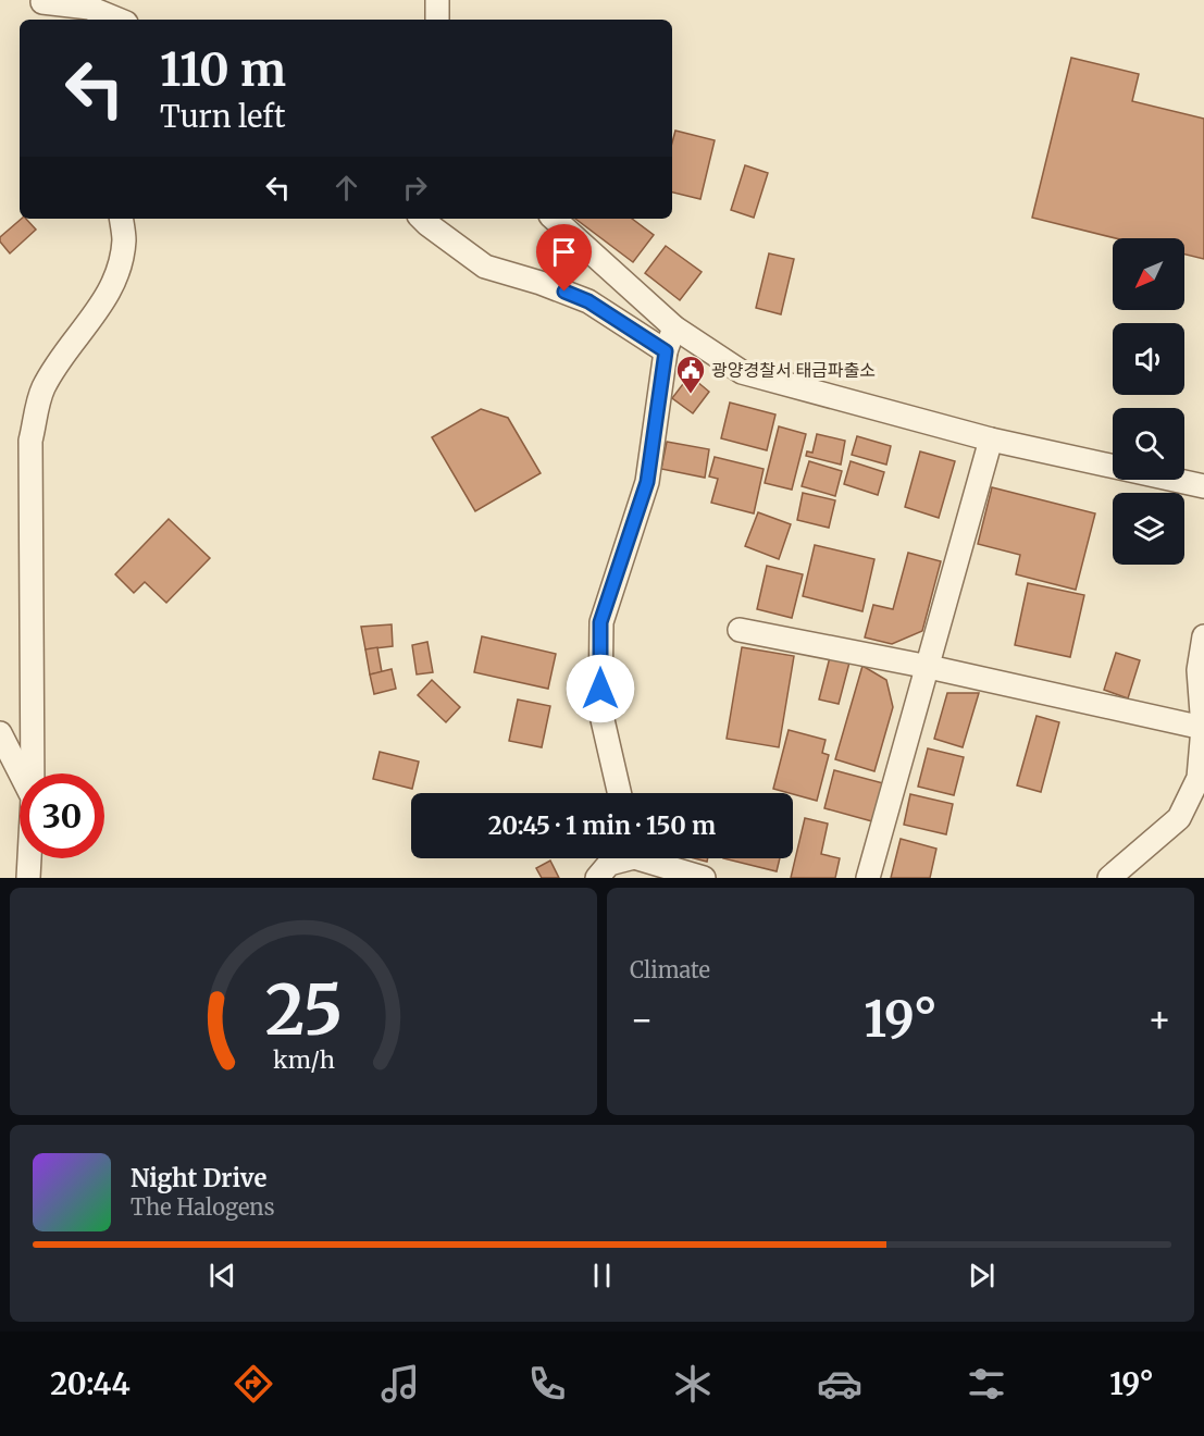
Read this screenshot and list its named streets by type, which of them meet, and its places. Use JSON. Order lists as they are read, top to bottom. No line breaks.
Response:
{"places":{"public building":["광양경찰서 태금파출소"]},"north":"bottom left","page":{"turn":["110 m","Turn left"],"limit":"30","trip":"20:45 · 1 min · 150 m","tile":"Climate","heat":["−","19°","+"],"song":["Night Drive","The Halogens"],"tabs":["20:44","19°"],"gauge":["25","km/h"]}}
